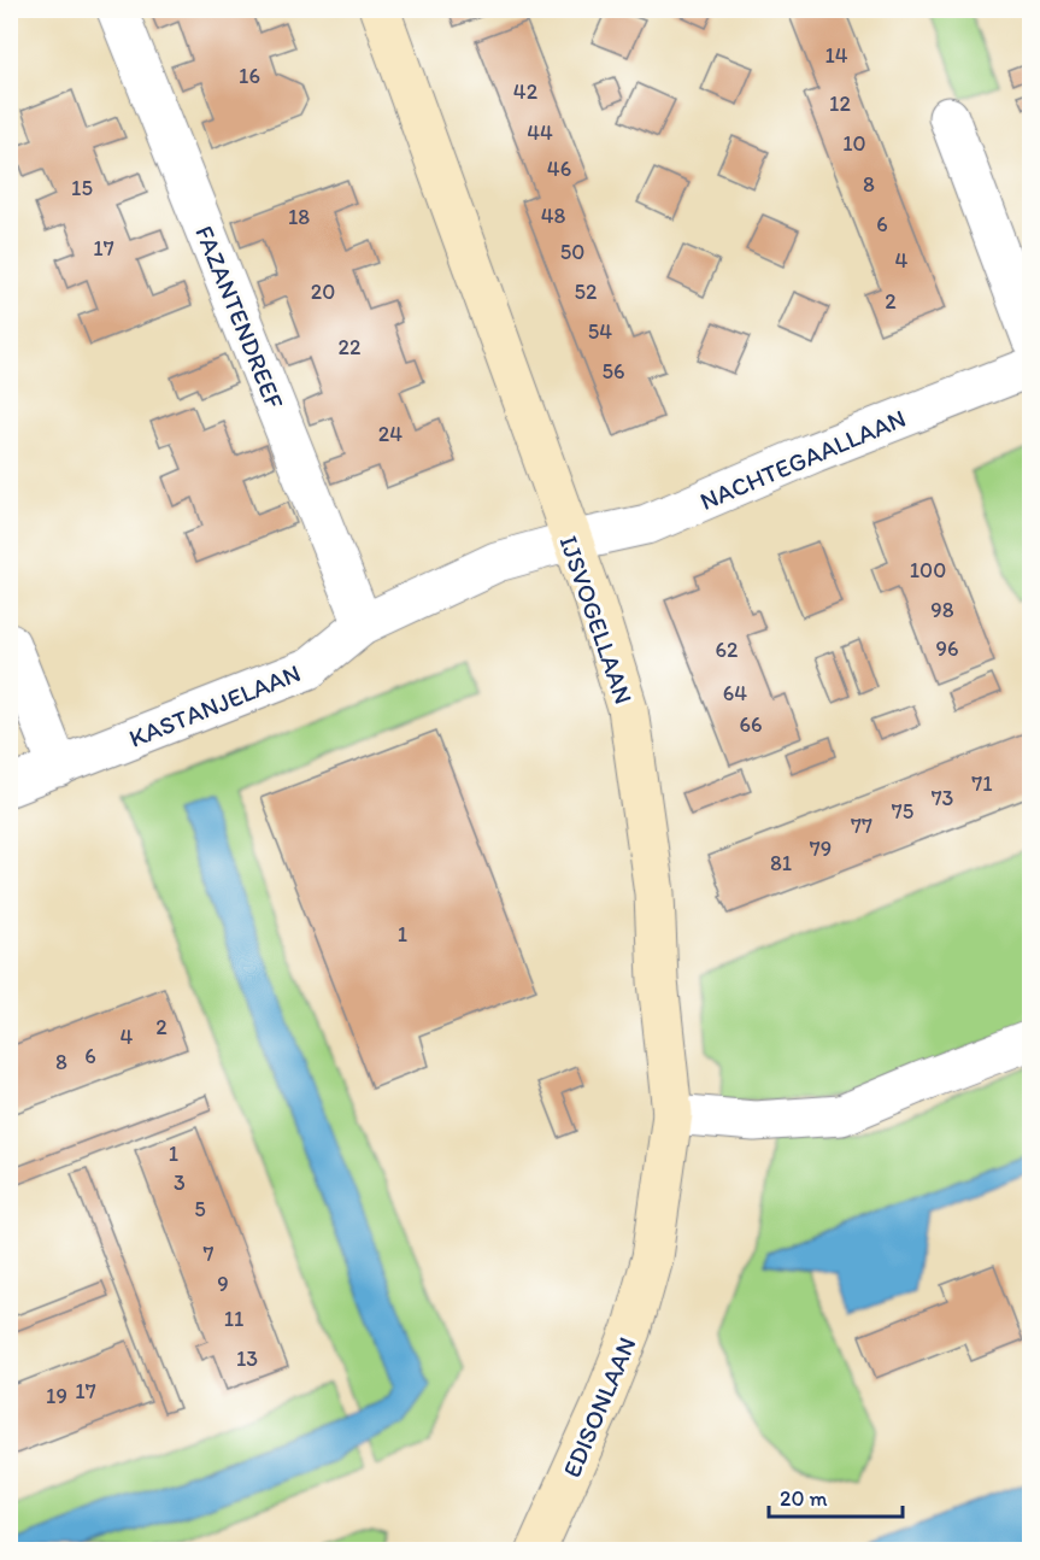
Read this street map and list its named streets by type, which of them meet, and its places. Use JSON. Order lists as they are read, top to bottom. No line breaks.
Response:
{"streets":{"street":["FAZANTENDREEF","NACHTEGAALLAAN","IJSVOGELLAAN","KASTANJELAAN","EDISONLAAN"]},"crossings":[["FAZANTENDREEF","KASTANJELAAN"],["NACHTEGAALLAAN","IJSVOGELLAAN"],["NACHTEGAALLAAN","KASTANJELAAN"],["IJSVOGELLAAN","KASTANJELAAN"],["IJSVOGELLAAN","EDISONLAAN"]],"house_numbers":["14","16","42","12","44","10","46","8","15","48","18","6","17","50","4","20","52","2","54","22","56","24","100","98","96","62","64","66","71","73","75","77","79","81","1","2","4","6","8","1","3","5","7","9","11","13","17","19"],"scale_bar":"20 m"}
